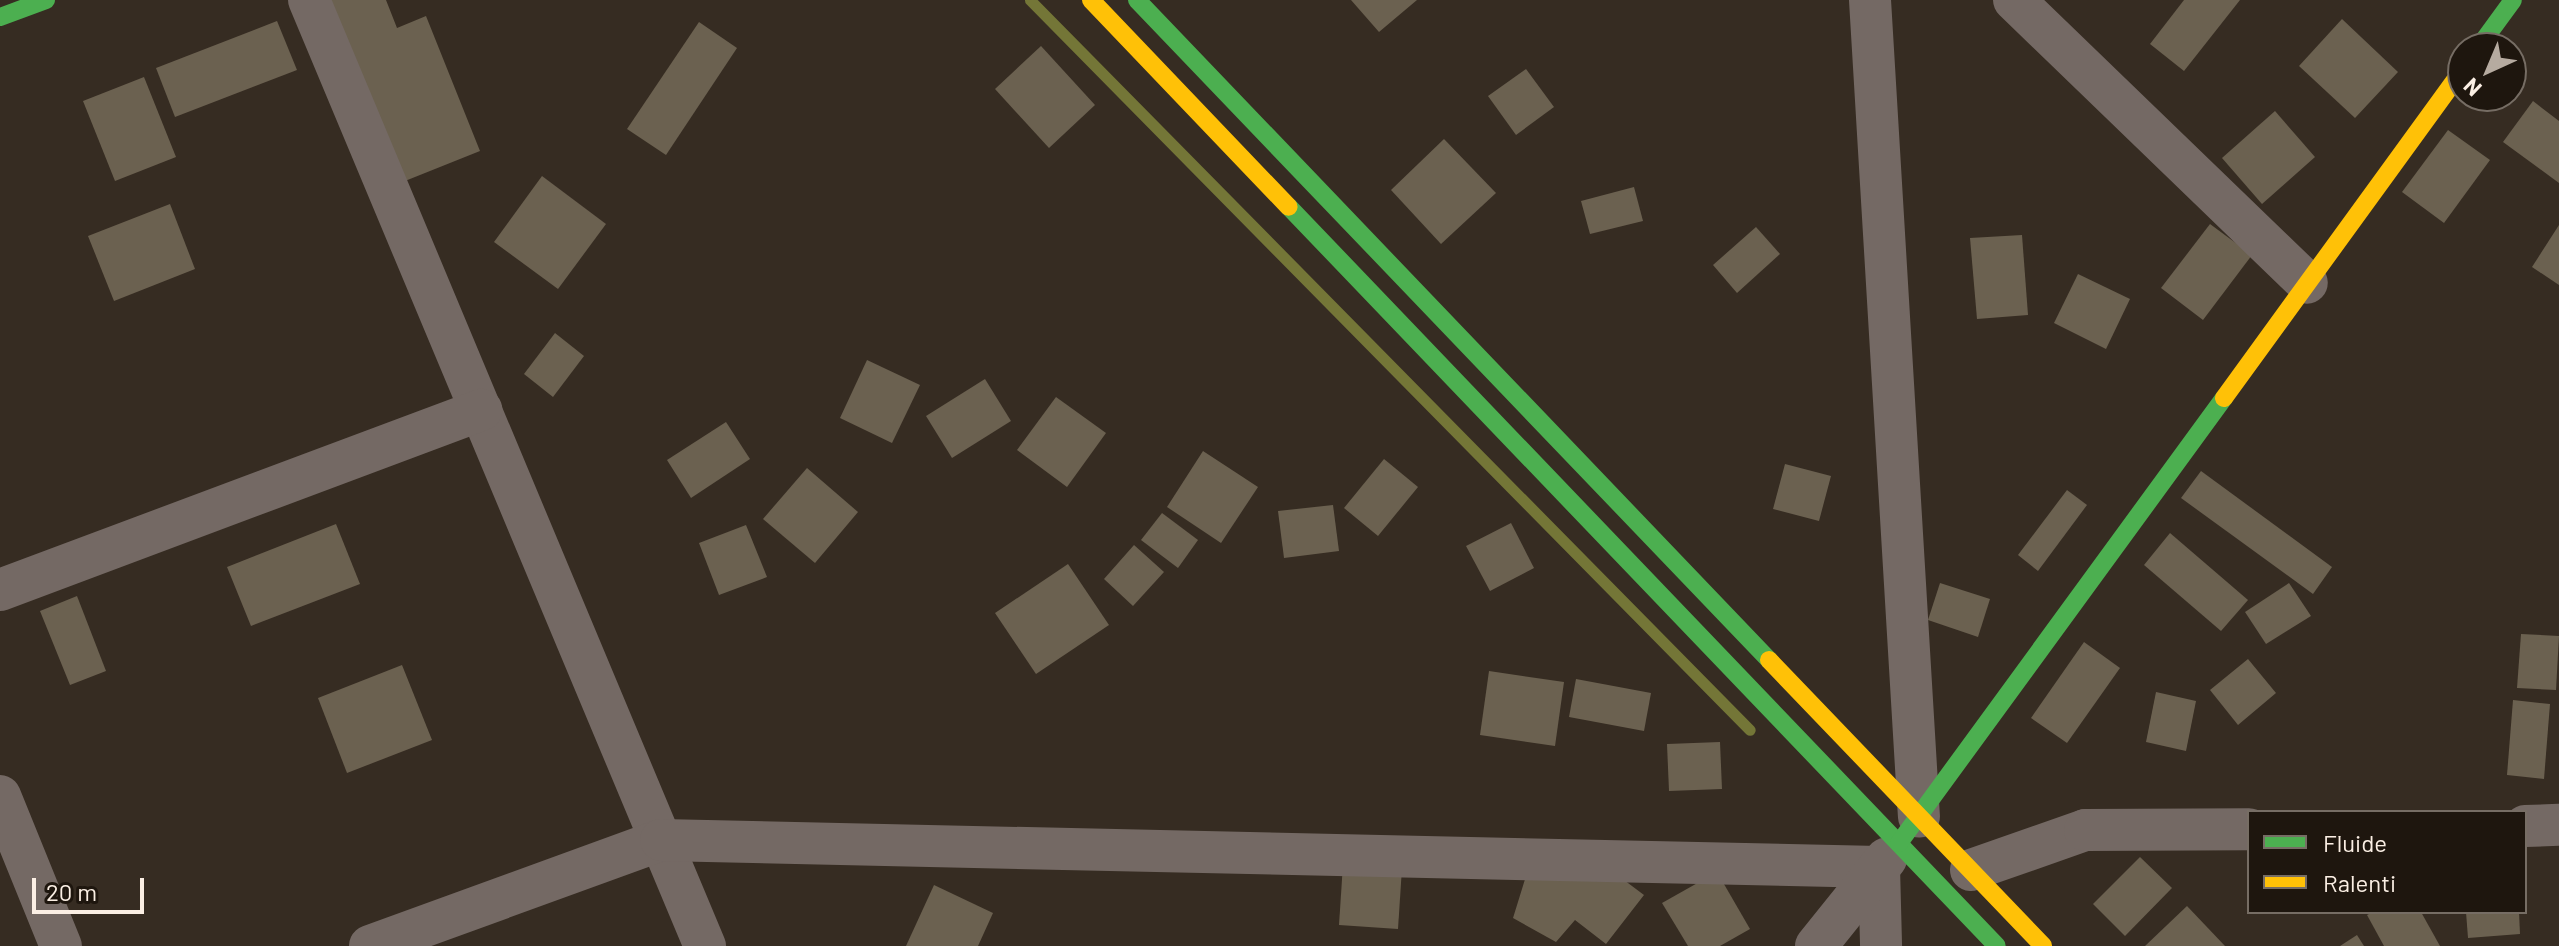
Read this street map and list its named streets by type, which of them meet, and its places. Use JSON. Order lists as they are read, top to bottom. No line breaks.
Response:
{"legend":["Fluide","Ralenti"],"scale_bar":"20 m","north":"bottom left"}
